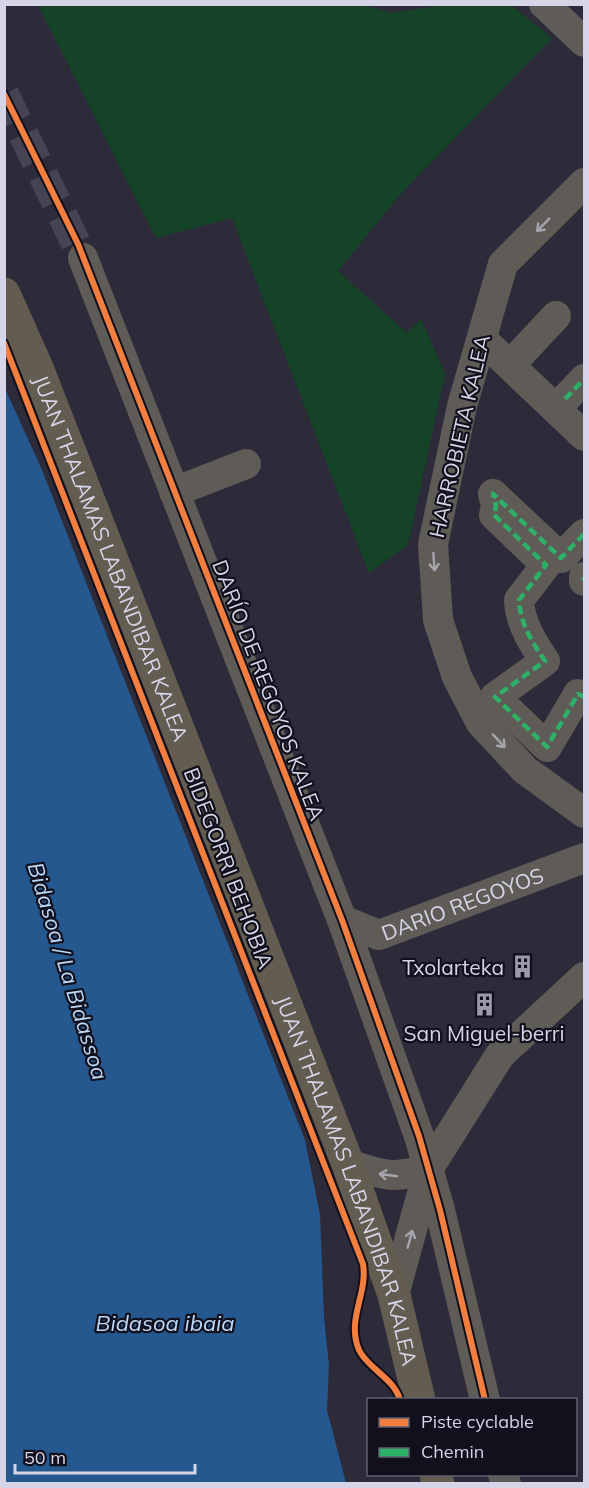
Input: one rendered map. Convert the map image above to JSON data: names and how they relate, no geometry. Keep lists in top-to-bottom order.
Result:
{
  "streets": {
    "main road": ["JUAN THALAMAS LABANDIBAR KALEA"],
    "street": ["HARROBIETA KALEA", "DARÍO DE REGOYOS KALEA", "DARIO REGOYOS"],
    "cycle path": ["BIDEGORRI BEHOBIA"]
  },
  "crossings": [
    ["DARÍO DE REGOYOS KALEA", "DARIO REGOYOS"]
  ],
  "one_way": ["HARROBIETA KALEA"],
  "water": ["Bidasoa / La Bidassoa", "Bidasoa ibaia"],
  "places": {
    "building": ["Txolarteka", "San Miguel-berri"]
  },
  "legend": ["Piste cyclable", "Chemin"],
  "scale_bar": "50 m"
}
